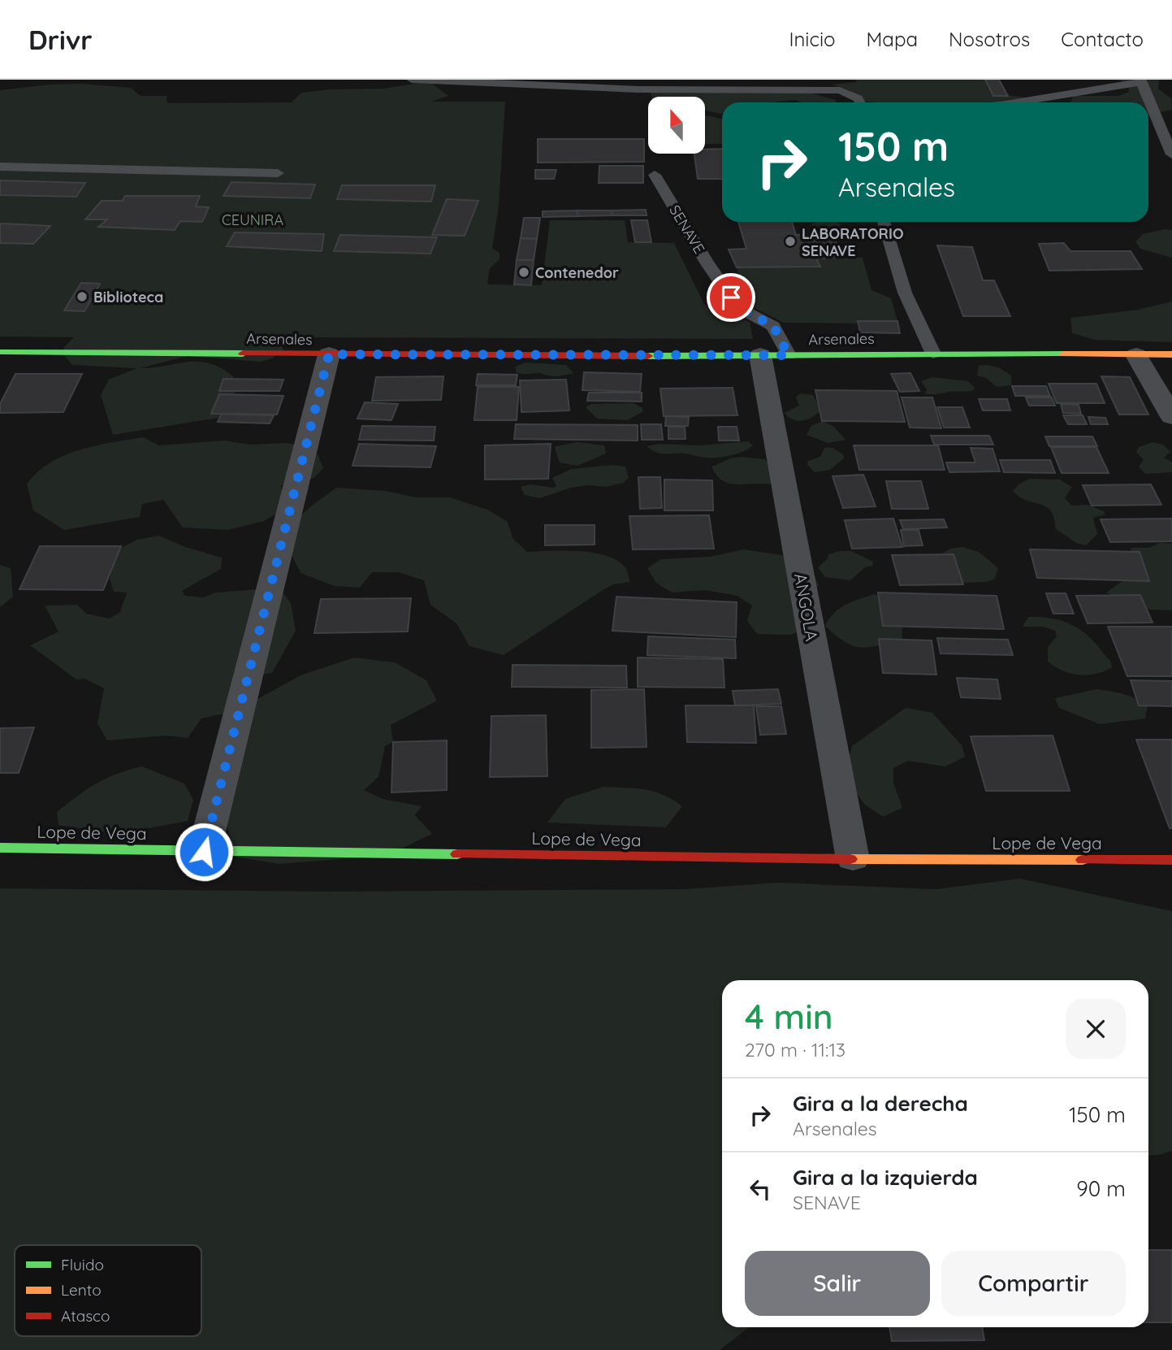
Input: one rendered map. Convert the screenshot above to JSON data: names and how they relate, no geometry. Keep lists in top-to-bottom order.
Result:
{
  "streets": {
    "main road": ["Arsenales", "Lope de Vega"],
    "street": ["ANGOLA"],
    "lane": ["SENAVE"]
  },
  "crossings": [
    ["SENAVE", "Arsenales"],
    ["Arsenales", "ANGOLA"],
    ["ANGOLA", "Lope de Vega"]
  ],
  "parks": ["CEUNIRA"],
  "places": ["LABORATORIO SENAVE", "Contenedor", "Biblioteca"],
  "legend": ["Fluido", "Lento", "Atasco"],
  "north": "top",
  "page": {
    "header": "Drivr",
    "nav": [
      "Inicio",
      "Mapa",
      "Nosotros",
      "Contacto"
    ],
    "turn": ["150 m", "Arsenales"],
    "heading": ["4 min", "270 m · 11:13"],
    "list": [
      {
        "name": "Gira a la derecha",
        "note": "Arsenales",
        "value": "150 m"
      },
      {
        "name": "Gira a la izquierda",
        "note": "SENAVE",
        "value": "90 m"
      }
    ],
    "buttons": ["Salir", "Compartir"]
  }
}
